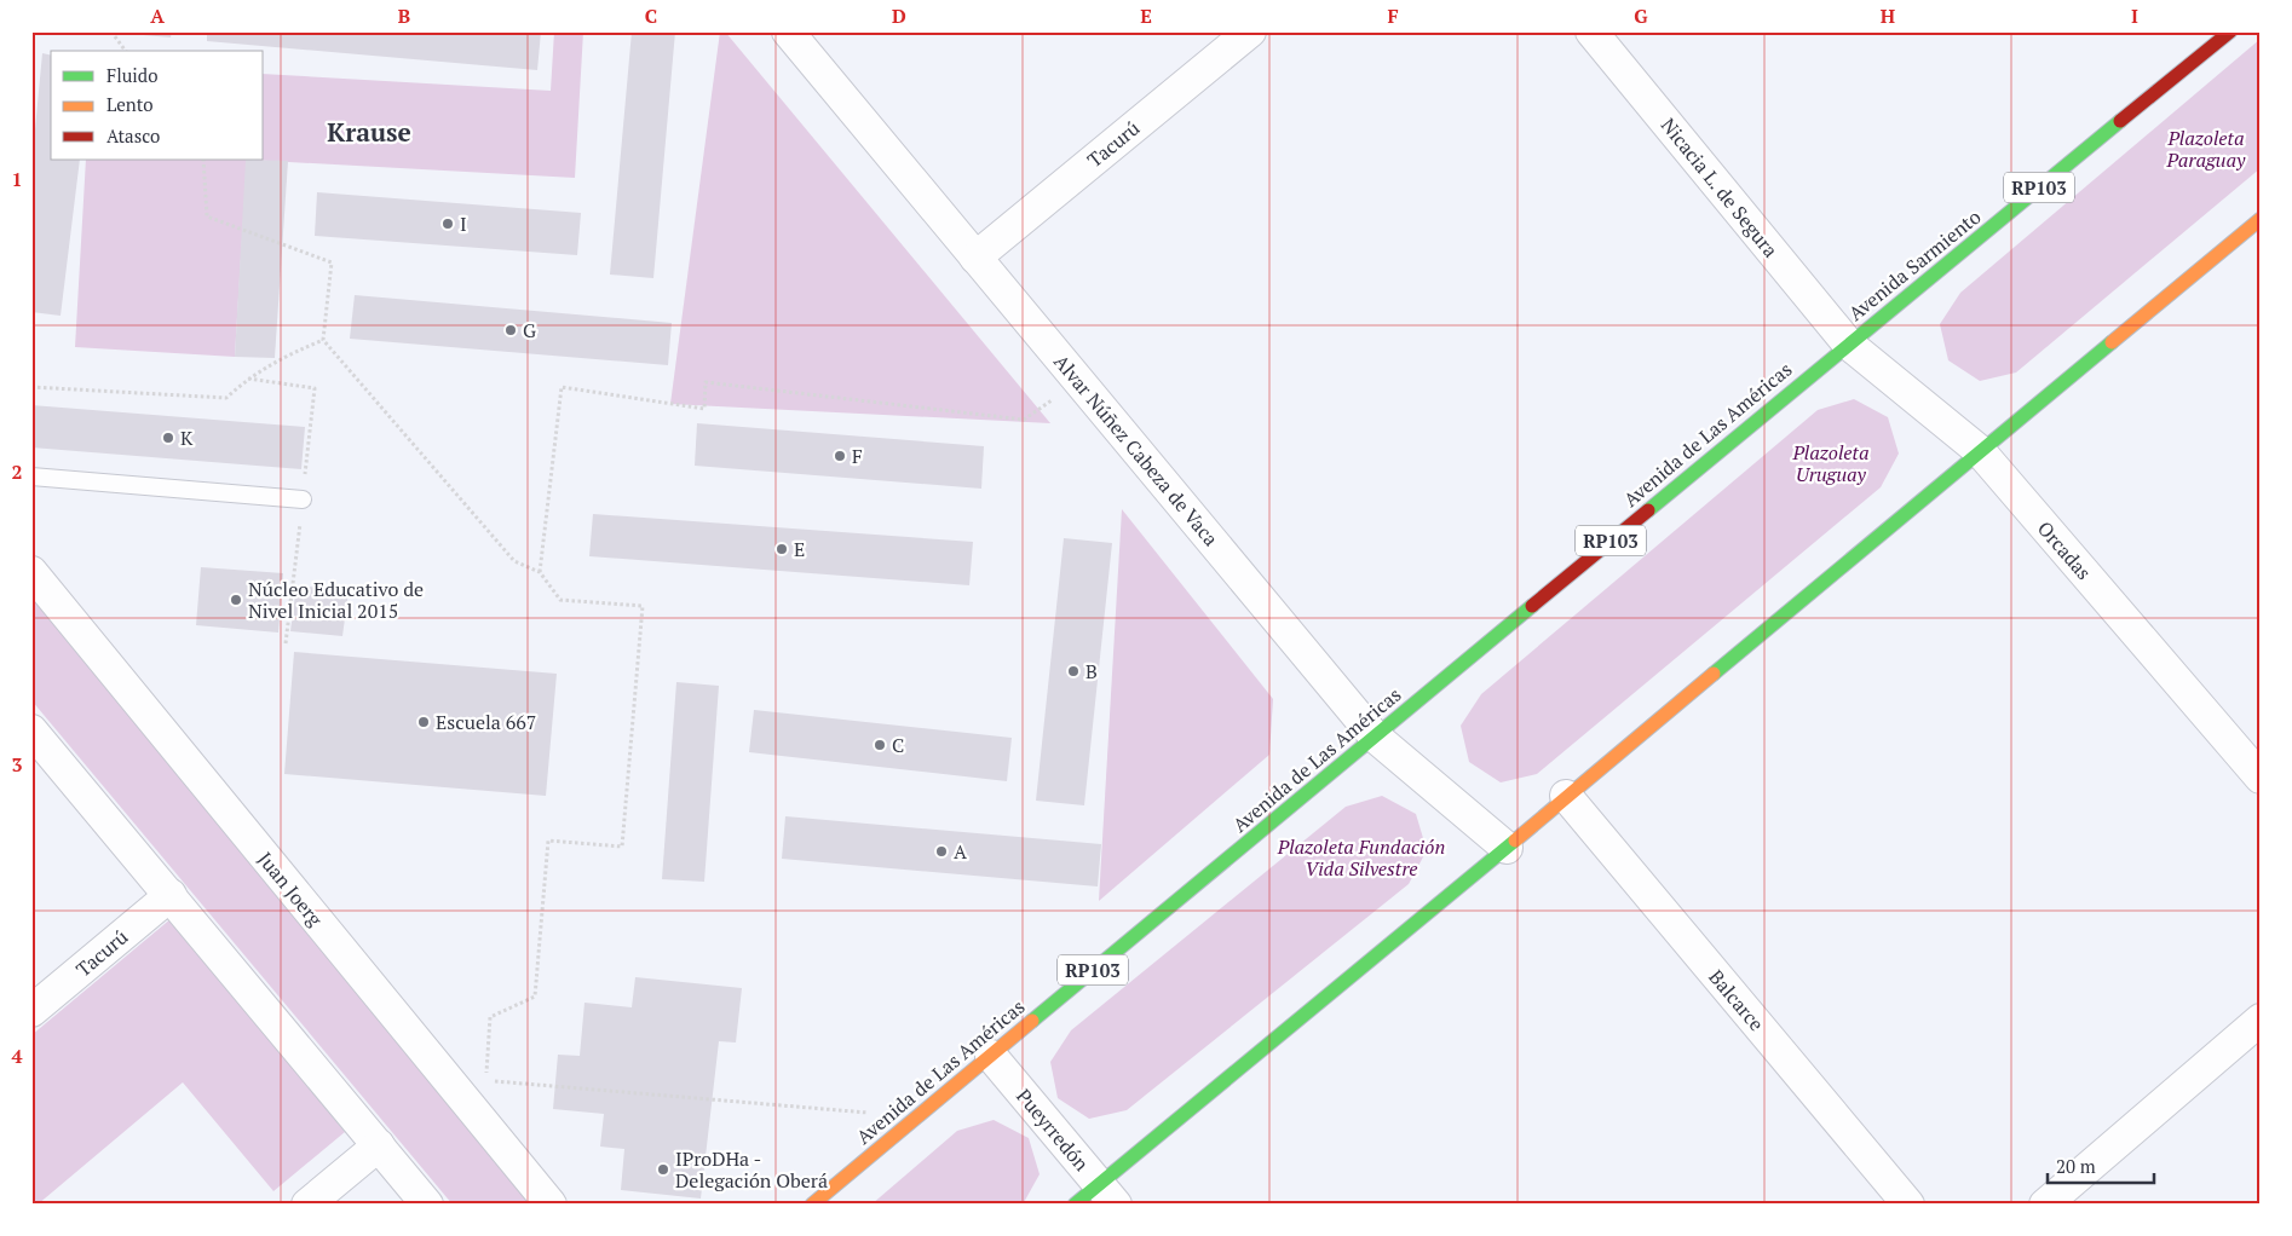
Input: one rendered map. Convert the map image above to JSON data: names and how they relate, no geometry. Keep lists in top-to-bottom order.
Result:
{
  "streets": {
    "main road": ["RP103", "Avenida Sarmiento", "Avenida de Las Américas"],
    "street": [
      "Tacurú",
      "Nicacia L. de Segura",
      "Alvar Núñez Cabeza de Vaca",
      "Orcadas",
      "Juan Joerg",
      "Balcarce",
      "Pueyrredón"
    ]
  },
  "crossings": [
    ["Tacurú", "Alvar Núñez Cabeza de Vaca"],
    ["Nicacia L. de Segura", "Avenida Sarmiento"],
    ["Nicacia L. de Segura", "Avenida de Las Américas"],
    ["Nicacia L. de Segura", "Orcadas"],
    ["Avenida Sarmiento", "Avenida de Las Américas"],
    ["Avenida Sarmiento", "Orcadas"],
    ["Avenida de Las Américas", "Alvar Núñez Cabeza de Vaca"],
    ["Avenida de Las Américas", "Orcadas"],
    ["Avenida de Las Américas", "Pueyrredón"]
  ],
  "districts": ["Krause"],
  "parks": ["Plazoleta Paraguay", "Plazoleta Uruguay", "Plazoleta Fundación Vida Silvestre"],
  "places": [
    "I",
    "G",
    "K",
    "F",
    "E",
    "Núcleo Educativo de Nivel Inicial 2015",
    "B",
    "Escuela 667",
    "C",
    "A",
    "IProDHa - Delegación Oberá"
  ],
  "legend": ["Fluido", "Lento", "Atasco"],
  "scale_bar": "20 m",
  "grid": {
    "columns": [
      "A",
      "B",
      "C",
      "D",
      "E",
      "F",
      "G",
      "H",
      "I"
    ],
    "rows": [
      "1",
      "2",
      "3",
      "4"
    ]
  }
}
